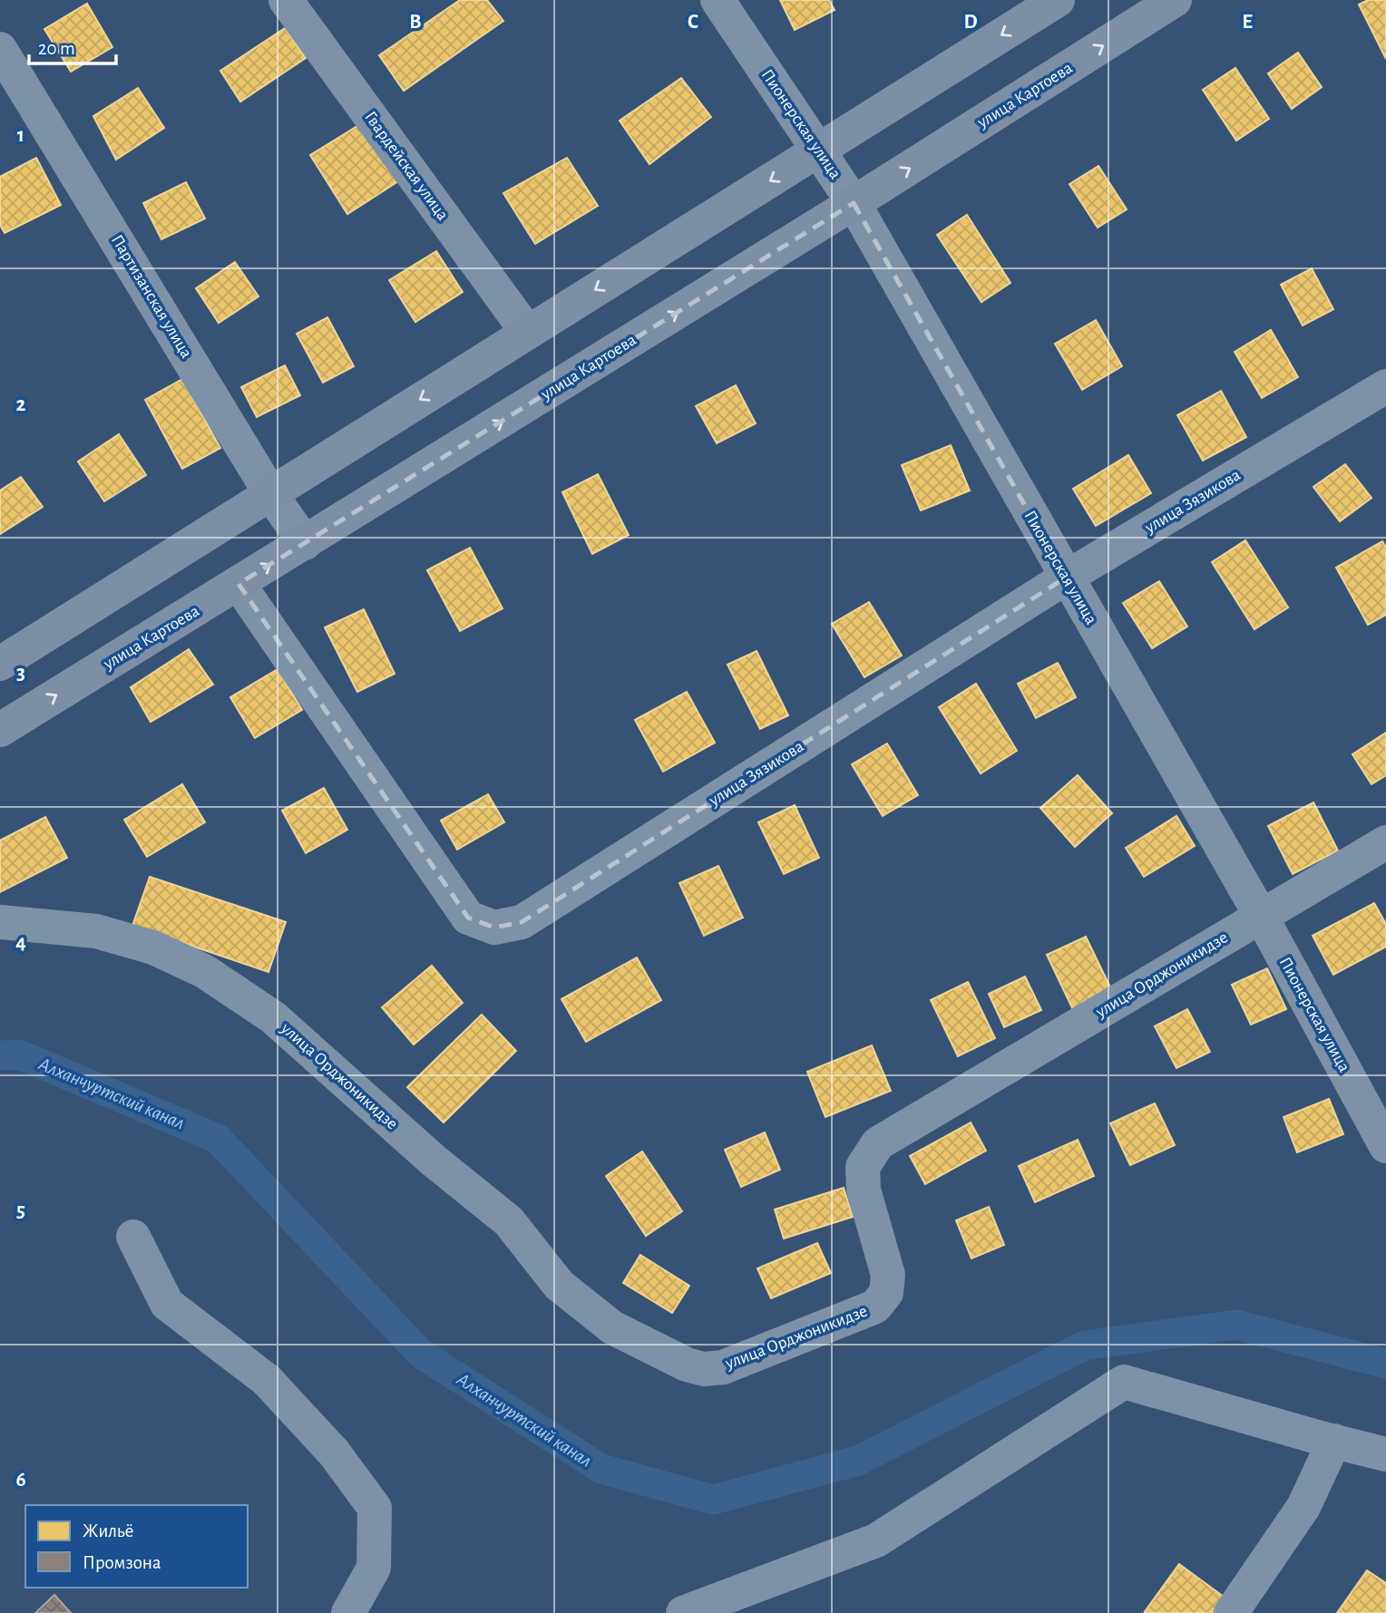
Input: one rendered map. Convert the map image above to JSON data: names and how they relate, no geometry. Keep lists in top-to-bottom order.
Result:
{
  "streets": {
    "main road": ["улица Картоева"],
    "street": [
      "Пионерская улица",
      "Гвардейская улица",
      "Партизанская улица",
      "улица Зязикова",
      "улица Орджоникидзе"
    ]
  },
  "crossings": [
    ["улица Картоева", "Пионерская улица"],
    ["улица Картоева", "Партизанская улица"],
    ["улица Картоева", "улица Зязикова"],
    ["Пионерская улица", "улица Зязикова"],
    ["Пионерская улица", "улица Орджоникидзе"]
  ],
  "water": ["Алханчуртский канал"],
  "legend": ["Жильё", "Промзона"],
  "scale_bar": "20 m",
  "grid": {
    "columns": [
      "B",
      "C",
      "D",
      "E"
    ],
    "rows": [
      "1",
      "2",
      "3",
      "4",
      "5",
      "6"
    ]
  }
}
